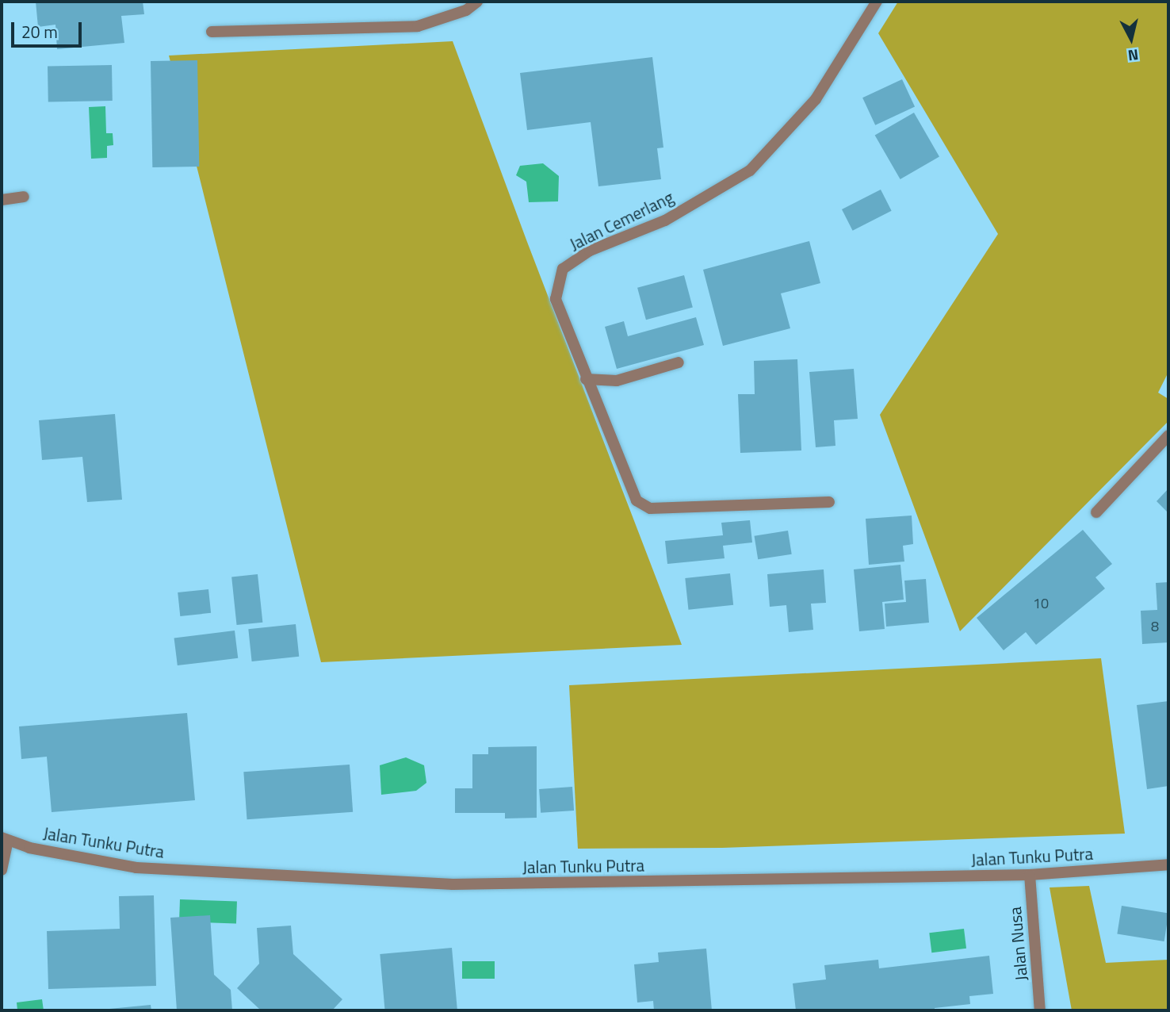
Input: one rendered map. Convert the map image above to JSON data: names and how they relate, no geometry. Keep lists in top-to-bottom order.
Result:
{
  "streets": {
    "street": ["Jalan Cemerlang", "Jalan Tunku Putra", "Jalan Nusa"]
  },
  "crossings": [
    ["Jalan Tunku Putra", "Jalan Nusa"]
  ],
  "house_numbers": ["10", "8"],
  "scale_bar": "20 m",
  "north": "bottom"
}
